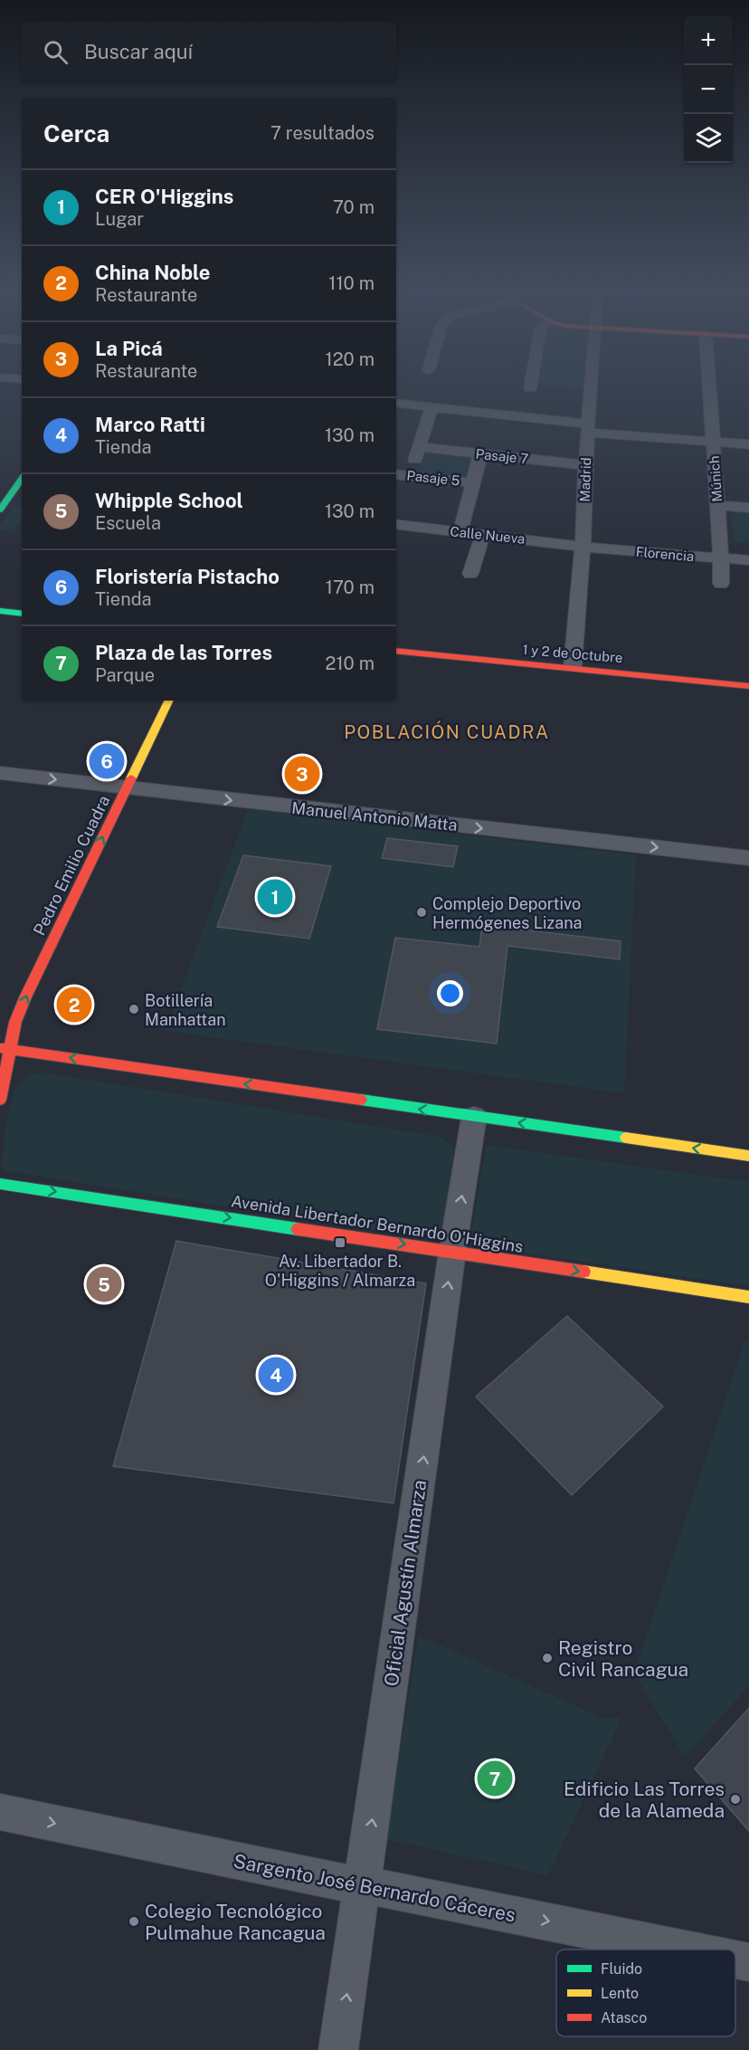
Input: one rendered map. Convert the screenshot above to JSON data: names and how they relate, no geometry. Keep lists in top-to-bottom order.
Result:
{
  "streets": {
    "street": [
      "Pasaje 7",
      "Pasaje 5",
      "Múnich",
      "Madrid",
      "Calle Nueva",
      "Florencia",
      "1 y 2 de Octubre",
      "Manuel Antonio Matta",
      "Pedro Emilio Cuadra",
      "Avenida Libertador Bernardo O'Higgins",
      "Oficial Agustín Almarza",
      "Sargento José Bernardo Cáceres"
    ]
  },
  "crossings": [
    ["Pasaje 7", "Madrid"],
    ["Múnich", "Florencia"],
    ["Madrid", "Calle Nueva"],
    ["Madrid", "Florencia"],
    ["Madrid", "1 y 2 de Octubre"],
    ["Calle Nueva", "Florencia"],
    ["Manuel Antonio Matta", "Pedro Emilio Cuadra"],
    ["Avenida Libertador Bernardo O'Higgins", "Oficial Agustín Almarza"],
    ["Oficial Agustín Almarza", "Sargento José Bernardo Cáceres"]
  ],
  "one_way": [
    "Manuel Antonio Matta",
    "Pedro Emilio Cuadra",
    "Avenida Libertador Bernardo O'Higgins",
    "Oficial Agustín Almarza",
    "Sargento José Bernardo Cáceres"
  ],
  "districts": ["POBLACIÓN CUADRA"],
  "places": {
    "other": [
      "Complejo Deportivo Hermógenes Lizana",
      "Botillería Manhattan",
      "Registro Civil Rancagua",
      "Edificio Las Torres de la Alameda",
      "Colegio Tecnológico Pulmahue Rancagua"
    ],
    "transit": ["Av. Libertador B. O'Higgins / Almarza"]
  },
  "legend": ["Fluido", "Lento", "Atasco"],
  "page": {
    "map_buttons": ["+", "−"],
    "search": "Buscar aquí",
    "heading": ["Cerca", "7 resultados"],
    "list": [
      {
        "mark": "1",
        "name": "CER O'Higgins",
        "note": "Lugar",
        "value": "70 m"
      },
      {
        "mark": "2",
        "name": "China Noble",
        "note": "Restaurante",
        "value": "110 m"
      },
      {
        "mark": "3",
        "name": "La Picá",
        "note": "Restaurante",
        "value": "120 m"
      },
      {
        "mark": "4",
        "name": "Marco Ratti",
        "note": "Tienda",
        "value": "130 m"
      },
      {
        "mark": "5",
        "name": "Whipple School",
        "note": "Escuela",
        "value": "130 m"
      },
      {
        "mark": "6",
        "name": "Floristería Pistacho",
        "note": "Tienda",
        "value": "170 m"
      },
      {
        "mark": "7",
        "name": "Plaza de las Torres",
        "note": "Parque",
        "value": "210 m"
      }
    ],
    "pins": [
      "6",
      "3",
      "1",
      "2",
      "5",
      "4",
      "7"
    ]
  }
}
